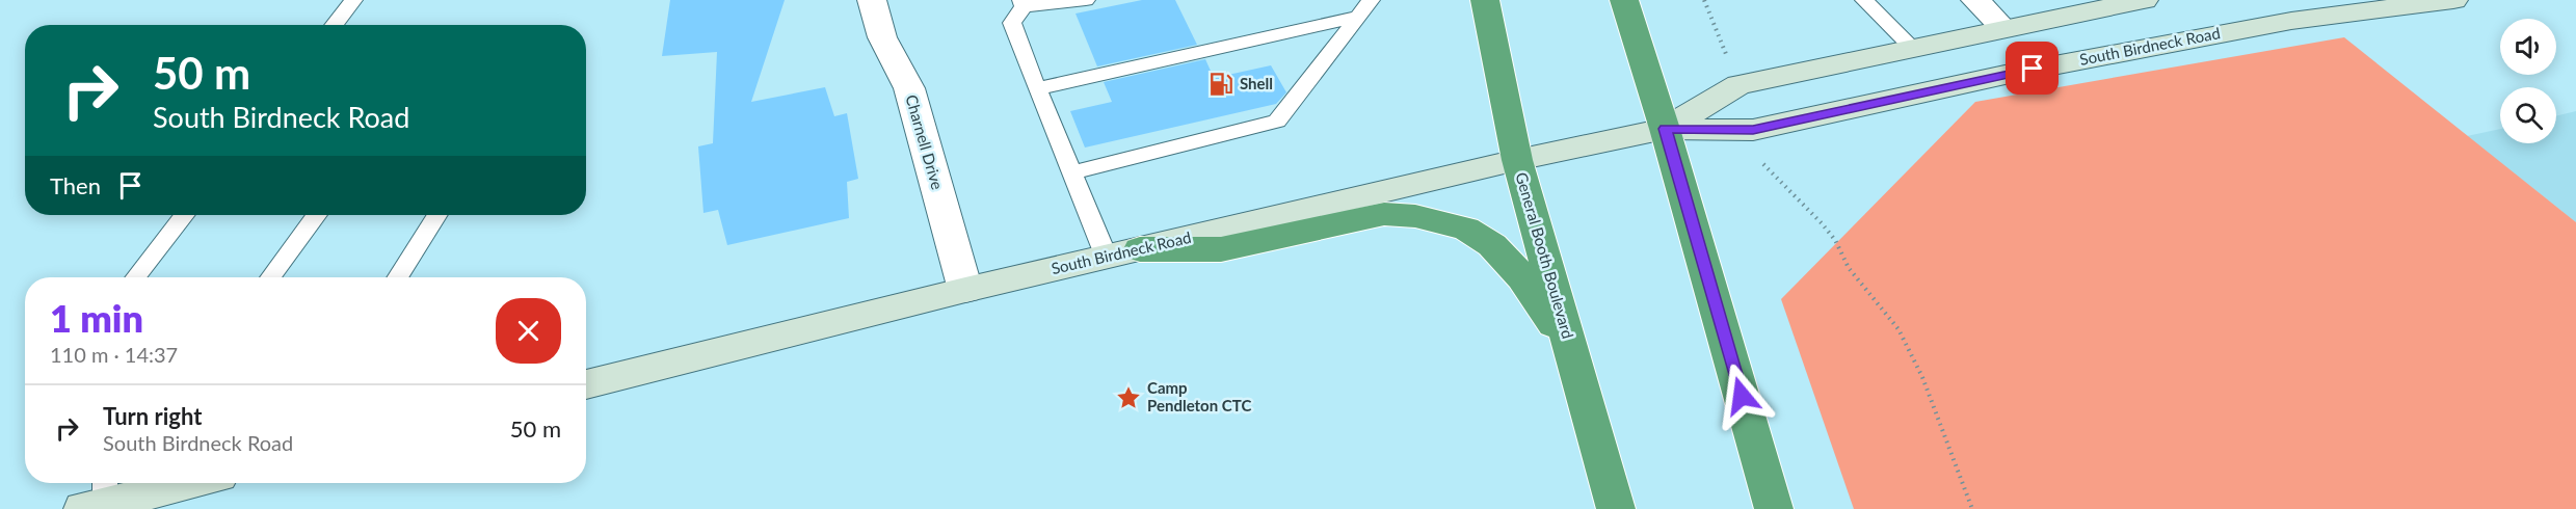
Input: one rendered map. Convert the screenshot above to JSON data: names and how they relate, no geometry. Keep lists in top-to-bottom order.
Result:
{
  "streets": {
    "highway": ["General Booth Boulevard"],
    "main road": ["South Birdneck Road"],
    "street": ["Charnell Drive"]
  },
  "crossings": [
    ["South Birdneck Road", "Charnell Drive"],
    ["South Birdneck Road", "General Booth Boulevard"]
  ],
  "places": {
    "fuel station": ["Shell"],
    "place": ["Camp Pendleton CTC"]
  },
  "page": {
    "turn": ["50 m", "South Birdneck Road"],
    "then": "Then",
    "heading": ["1 min", "110 m · 14:37"],
    "list": [
      {
        "name": "Turn right",
        "note": "South Birdneck Road",
        "value": "50 m"
      }
    ]
  }
}
